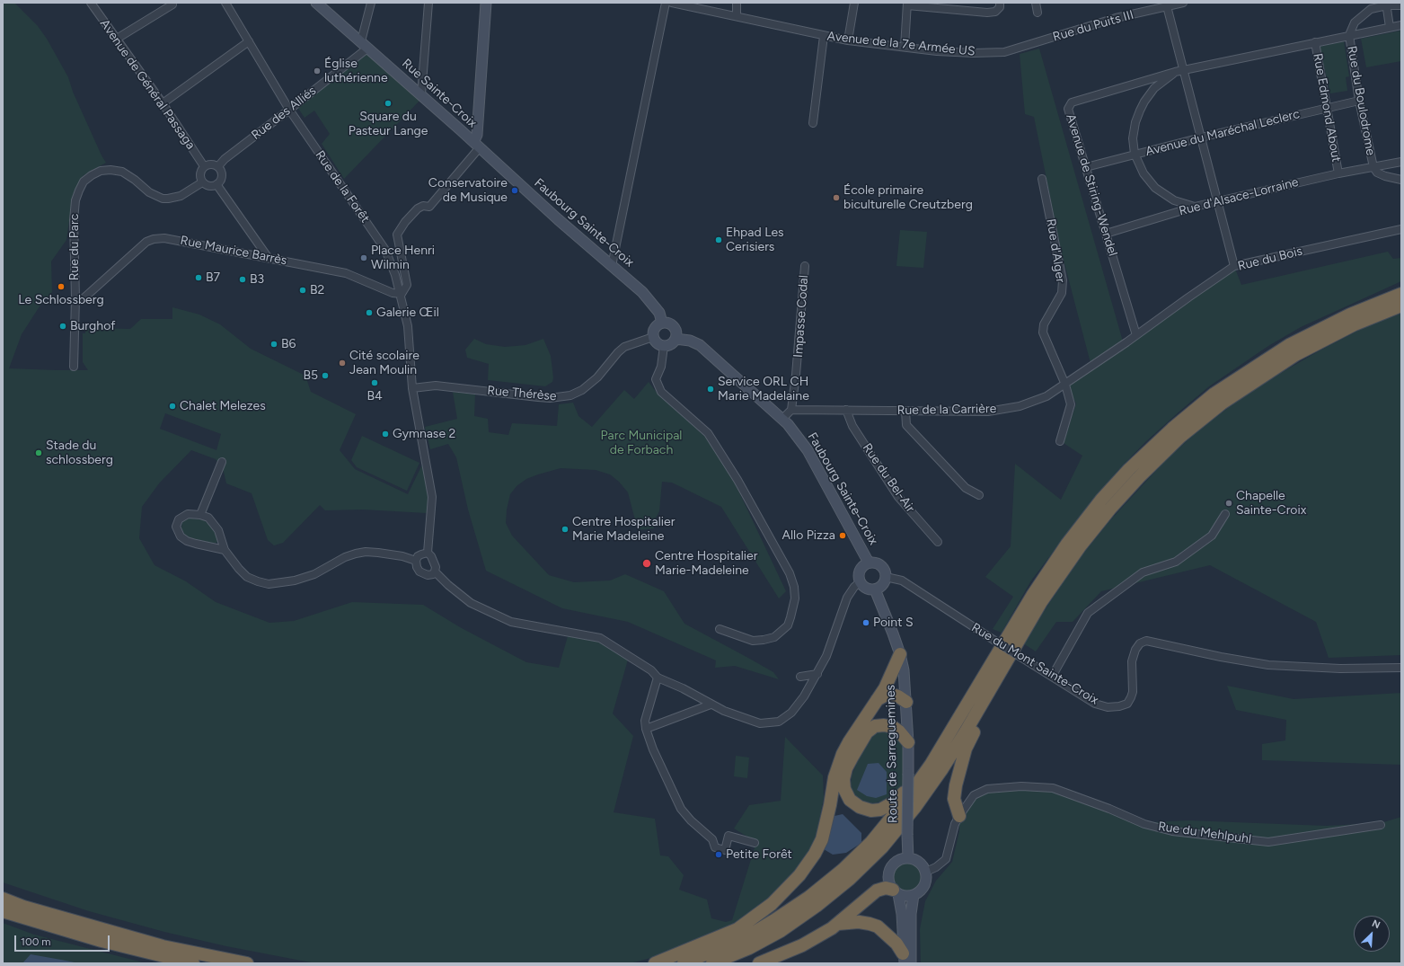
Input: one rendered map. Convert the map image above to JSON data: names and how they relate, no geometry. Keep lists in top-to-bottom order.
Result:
{
  "streets": {
    "main road": ["Rue Sainte-Croix", "Faubourg Sainte-Croix", "Route de Sarreguemines"],
    "street": [
      "Rue du Puits III",
      "Avenue de la 7e Armée US",
      "Avenue de Général Passaga",
      "Rue du Boulodrome",
      "Rue Edmond About",
      "Rue des Alliés",
      "Avenue du Maréchal Leclerc",
      "Avenue de Stiring-Wendel",
      "Rue de la Forêt",
      "Rue d'Alsace-Lorraine",
      "Rue du Parc",
      "Rue Maurice Barrès",
      "Rue d'Alger",
      "Rue du Bois",
      "Impasse Codal",
      "Rue Thérèse",
      "Rue de la Carrière",
      "Rue du Bel-Air",
      "Rue du Mont Sainte-Croix",
      "Rue du Mehlpuhl"
    ]
  },
  "crossings": [
    ["Rue du Puits III", "Avenue de la 7e Armée US"],
    ["Avenue de Général Passaga", "Rue des Alliés"],
    ["Avenue de Général Passaga", "Rue du Parc"],
    ["Rue Sainte-Croix", "Rue des Alliés"],
    ["Rue Sainte-Croix", "Faubourg Sainte-Croix"],
    ["Rue du Boulodrome", "Avenue du Maréchal Leclerc"],
    ["Rue du Boulodrome", "Avenue de Stiring-Wendel"],
    ["Rue du Boulodrome", "Rue d'Alsace-Lorraine"],
    ["Rue Edmond About", "Avenue du Maréchal Leclerc"],
    ["Rue Edmond About", "Avenue de Stiring-Wendel"],
    ["Rue Edmond About", "Rue d'Alsace-Lorraine"],
    ["Rue des Alliés", "Rue de la Forêt"],
    ["Rue des Alliés", "Rue du Parc"],
    ["Avenue du Maréchal Leclerc", "Avenue de Stiring-Wendel"],
    ["Avenue de Stiring-Wendel", "Rue d'Alsace-Lorraine"],
    ["Avenue de Stiring-Wendel", "Rue du Bois"],
    ["Avenue de Stiring-Wendel", "Rue de la Carrière"],
    ["Rue de la Forêt", "Rue Maurice Barrès"],
    ["Rue de la Forêt", "Rue Thérèse"],
    ["Faubourg Sainte-Croix", "Rue Thérèse"],
    ["Faubourg Sainte-Croix", "Rue du Mont Sainte-Croix"],
    ["Faubourg Sainte-Croix", "Route de Sarreguemines"],
    ["Rue du Parc", "Rue Maurice Barrès"],
    ["Rue d'Alger", "Rue de la Carrière"],
    ["Rue du Bois", "Rue de la Carrière"],
    ["Impasse Codal", "Rue de la Carrière"],
    ["Rue de la Carrière", "Rue du Bel-Air"],
    ["Rue du Mont Sainte-Croix", "Route de Sarreguemines"],
    ["Route de Sarreguemines", "Rue du Mehlpuhl"]
  ],
  "parks": ["Parc Municipal de Forbach"],
  "places": [
    "Église luthérienne",
    "Square du Pasteur Lange",
    "Conservatoire de Musique",
    "École primaire biculturelle Creutzberg",
    "Ehpad Les Cerisiers",
    "Place Henri Wilmin",
    "B7",
    "B3",
    "Le Schlossberg",
    "B2",
    "Galerie Œil",
    "Burghof",
    "B6",
    "Cité scolaire Jean Moulin",
    "B5",
    "B4",
    "Service ORL CH Marie Madelaine",
    "Chalet Melezes",
    "Gymnase 2",
    "Stade du schlossberg",
    "Chapelle Sainte-Croix",
    "Centre Hospitalier Marie Madeleine",
    "Allo Pizza",
    "Centre Hospitalier Marie-Madeleine",
    "Point S",
    "Petite Forêt"
  ],
  "scale_bar": "100 m",
  "north": "top right"
}
